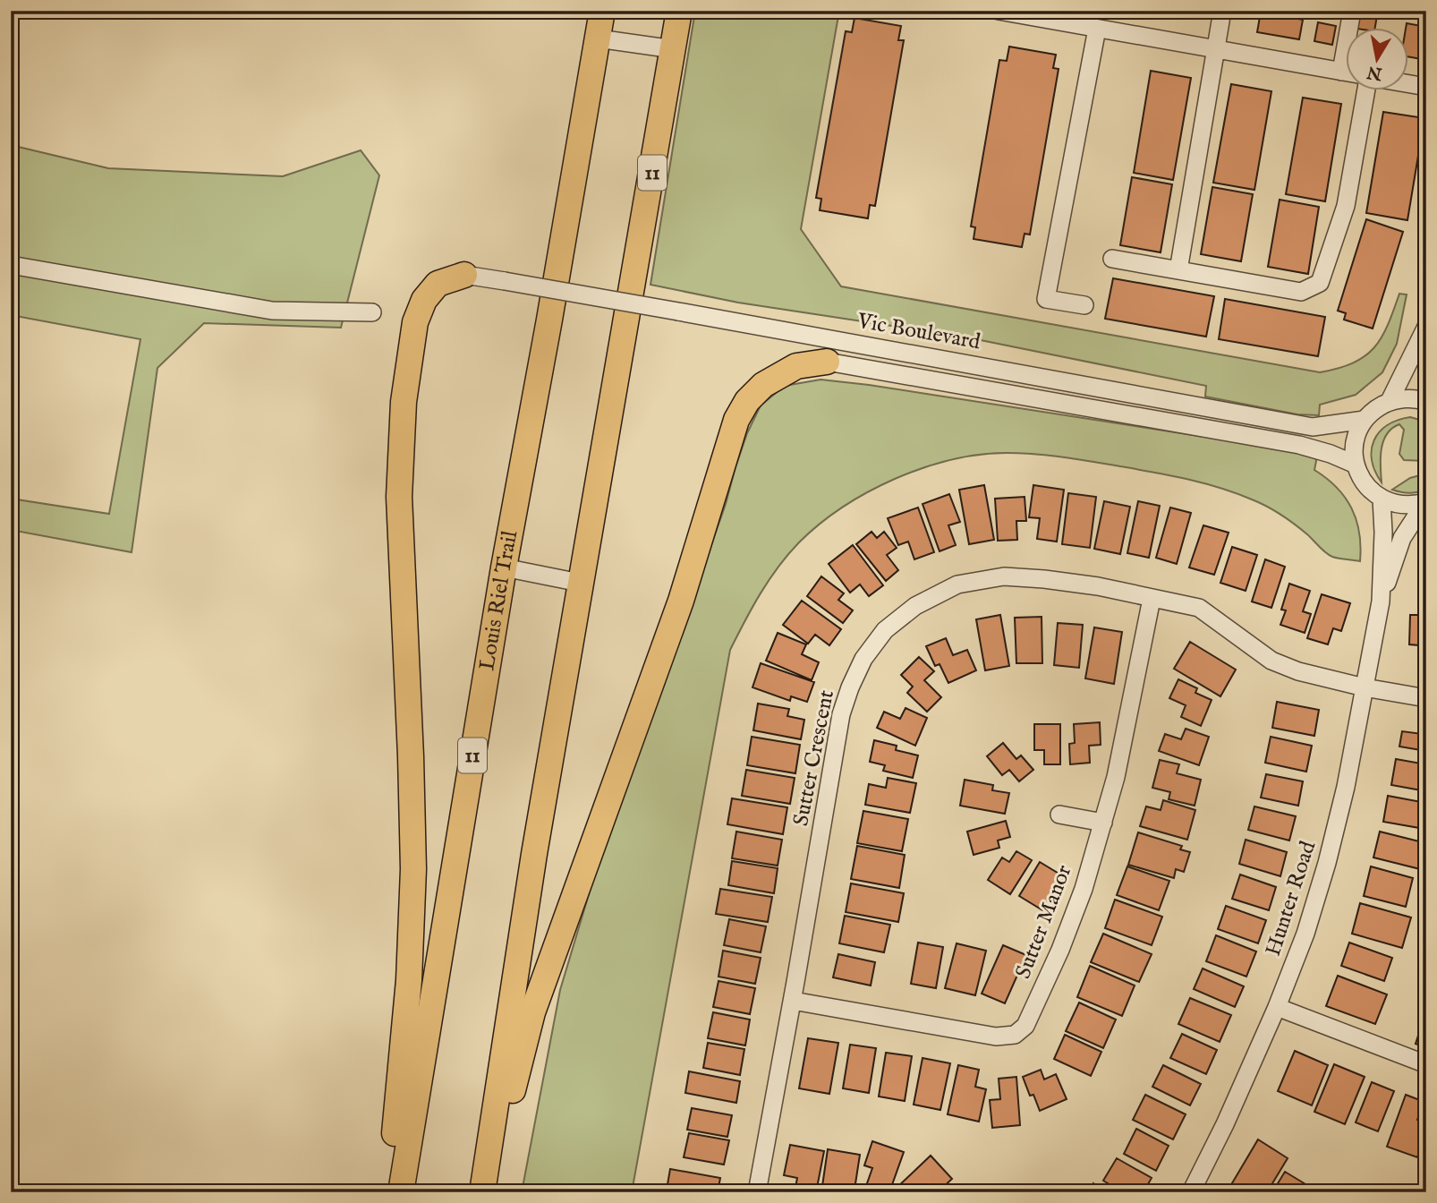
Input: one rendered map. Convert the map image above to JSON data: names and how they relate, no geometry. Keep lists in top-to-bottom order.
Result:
{
  "streets": {
    "highway": ["11", "Louis Riel Trail"],
    "street": [
      "Vic Boulevard",
      "Sutter Crescent",
      "Hunter Road",
      "Sutter Manor"
    ]
  },
  "crossings": [
    ["Sutter Crescent", "Hunter Road"],
    ["Sutter Crescent", "Sutter Manor"]
  ],
  "north": "bottom"
}
